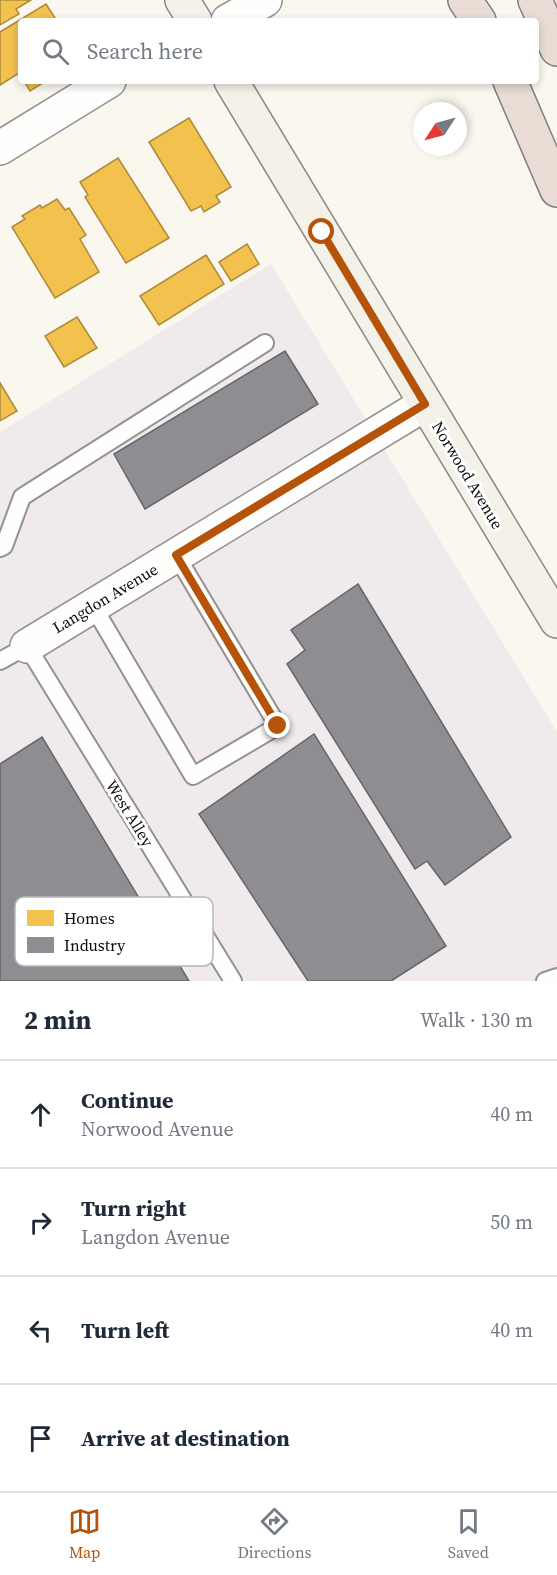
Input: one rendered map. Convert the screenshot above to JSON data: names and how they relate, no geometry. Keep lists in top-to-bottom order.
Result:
{
  "streets": {
    "street": ["Norwood Avenue", "Langdon Avenue"],
    "lane": ["West Alley"]
  },
  "crossings": [
    ["Norwood Avenue", "Langdon Avenue"],
    ["Langdon Avenue", "West Alley"]
  ],
  "legend": ["Homes", "Industry"],
  "north": "bottom left",
  "page": {
    "search": "Search here",
    "heading": ["2 min", "Walk · 130 m"],
    "list": [
      ["Continue", "Norwood Avenue", "40 m"],
      ["Turn right", "Langdon Avenue", "50 m"],
      ["Turn left", "40 m"],
      "Arrive at destination"
    ],
    "nav": ["Map", "Directions", "Saved"]
  }
}
